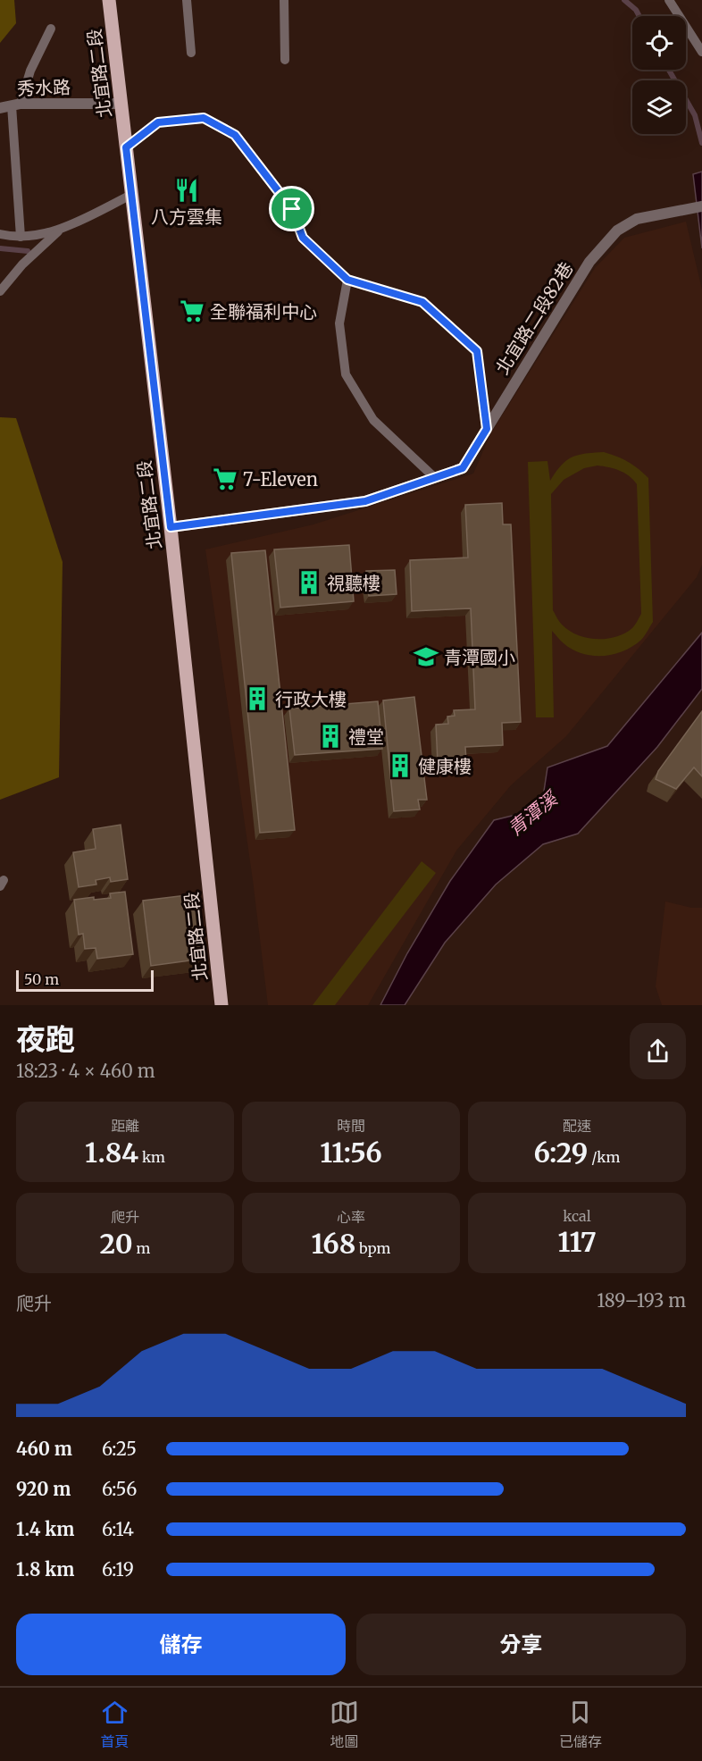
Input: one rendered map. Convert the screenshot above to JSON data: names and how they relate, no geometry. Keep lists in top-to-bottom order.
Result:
{
  "streets": {
    "main road": ["北宜路二段"],
    "street": ["秀水路", "北宜路二段82巷"]
  },
  "crossings": [
    ["北宜路二段", "秀水路"],
    ["北宜路二段", "北宜路二段82巷"]
  ],
  "water": ["青潭溪"],
  "places": {
    "restaurant": ["八方雲集"],
    "supermarket": ["全聯福利中心", "7-Eleven"],
    "building": [
      "視聽樓",
      "行政大樓",
      "禮堂",
      "健康樓"
    ],
    "school or university": ["青潭國小"]
  },
  "scale_bar": "50 m",
  "page": {
    "scale": "50 m",
    "heading": ["夜跑", "18:23 · 4 × 460 m"],
    "stats": [
      ["距離", "1.84 km"],
      ["時間", "11:56"],
      ["配速", "6:29 /km"],
      ["爬升", "20 m"],
      ["心率", "168 bpm"],
      ["kcal", "117"]
    ],
    "chart": ["爬升", "189–193 m"],
    "list": [
      {
        "name": "460 m",
        "note": "6:25"
      },
      {
        "name": "920 m",
        "note": "6:56"
      },
      {
        "name": "1.4 km",
        "note": "6:14"
      },
      {
        "name": "1.8 km",
        "note": "6:19"
      }
    ],
    "buttons": ["儲存", "分享"],
    "tabs": ["首頁", "地圖", "已儲存"]
  }
}
